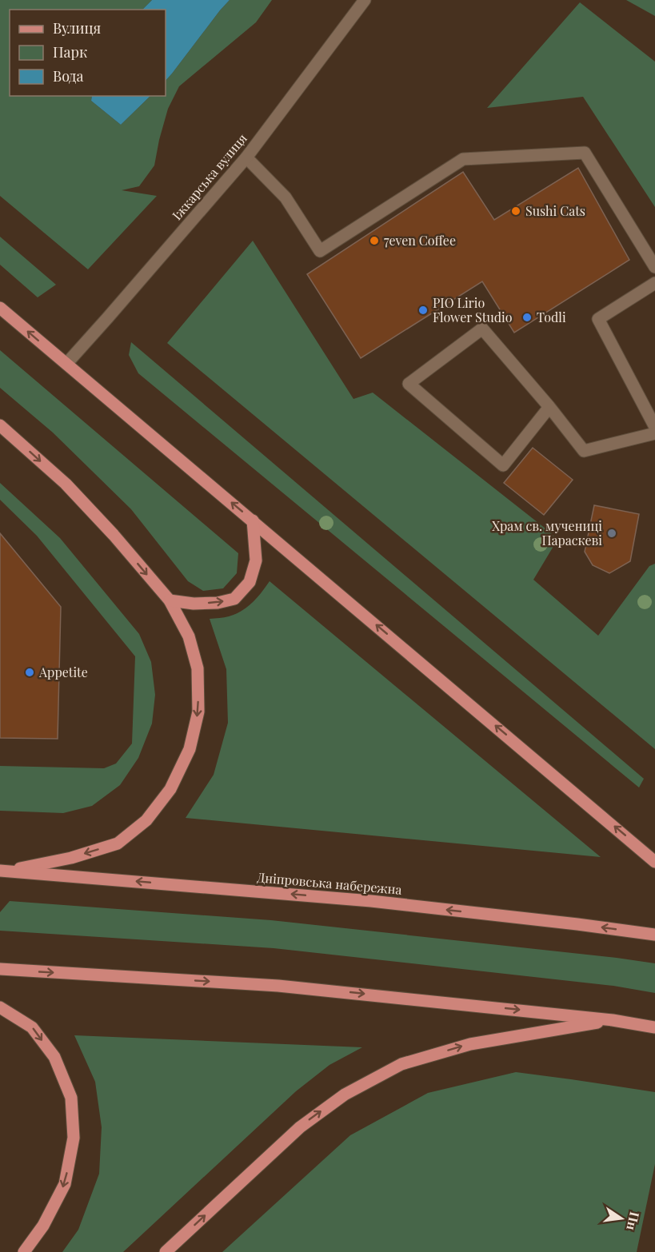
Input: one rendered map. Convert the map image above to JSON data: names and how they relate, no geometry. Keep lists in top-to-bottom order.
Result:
{
  "streets": {
    "main road": ["Дніпровська набережна"],
    "street": ["Іжкарська вулиця"]
  },
  "places": [
    "Sushi Cats",
    "7even Coffee",
    "PIO Lirio Flower Studio",
    "Todli",
    "Храм св. мучениці Параскеві",
    "Appetite"
  ],
  "legend": ["Вулиця", "Парк", "Вода"],
  "north": "right"
}
